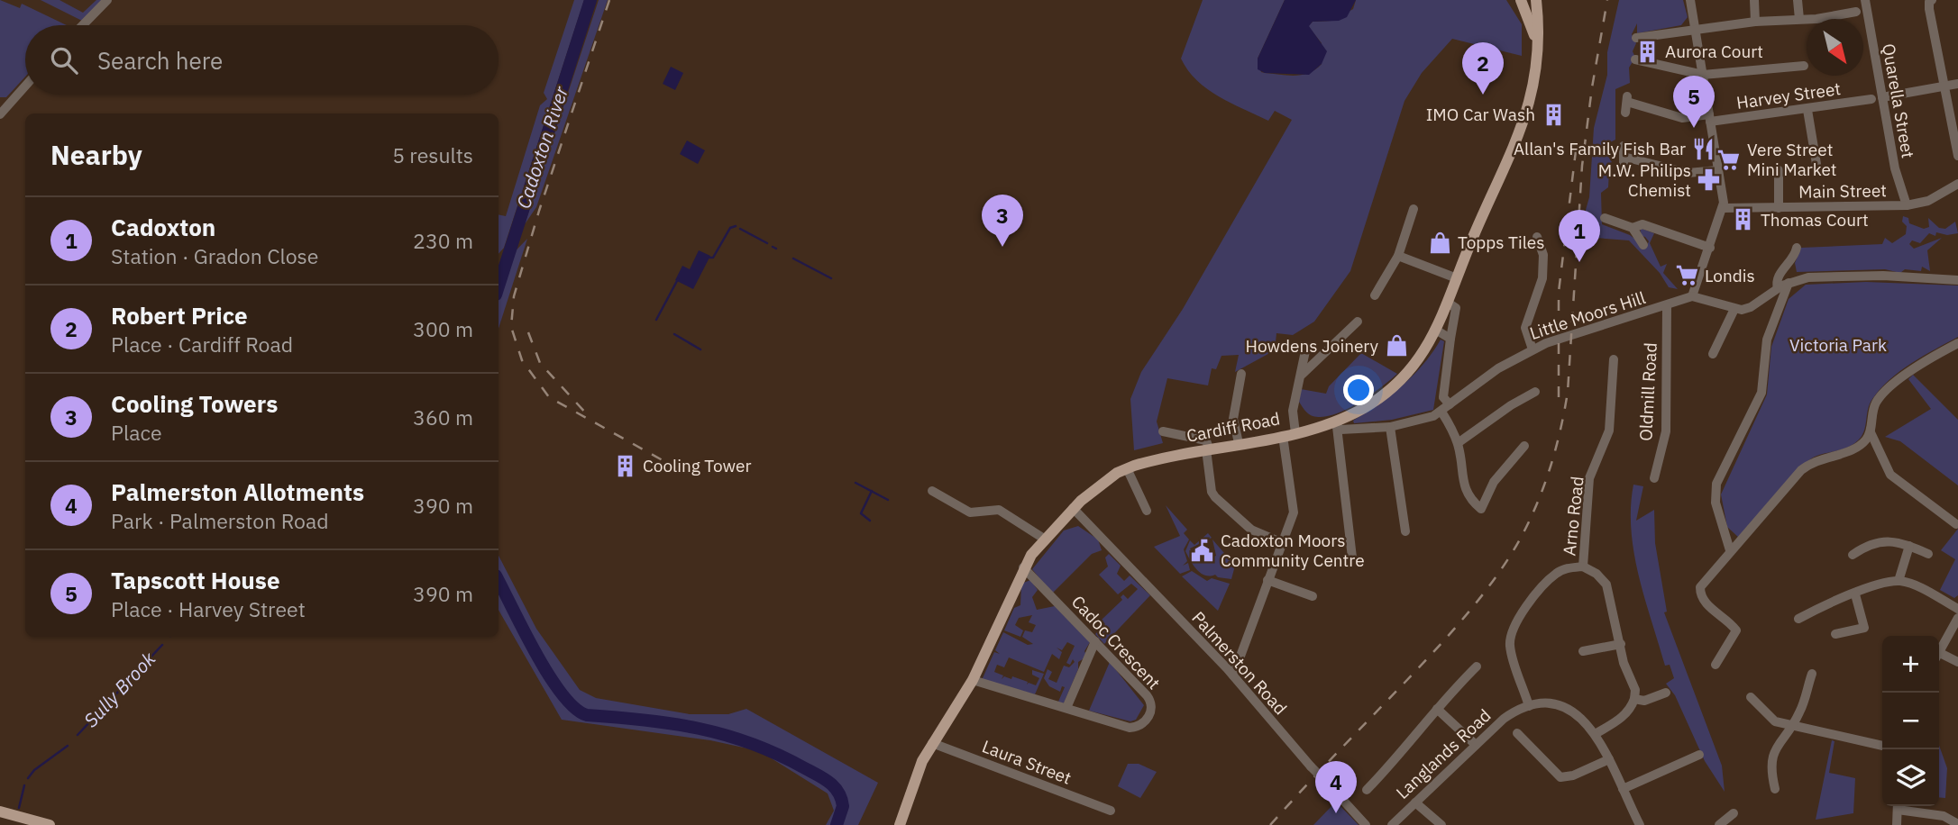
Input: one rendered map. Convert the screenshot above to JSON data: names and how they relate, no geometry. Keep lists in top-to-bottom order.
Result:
{
  "streets": {
    "main road": ["Cardiff Road"],
    "street": [
      "Harvey Street",
      "Quarella Street",
      "Main Street",
      "Little Moors Hill",
      "Oldmill Road",
      "Arno Road",
      "Cadoc Crescent",
      "Palmerston Road",
      "Langlands Road",
      "Laura Street"
    ]
  },
  "crossings": [
    ["Quarella Street", "Main Street"],
    ["Little Moors Hill", "Oldmill Road"],
    ["Little Moors Hill", "Cardiff Road"],
    ["Cardiff Road", "Cadoc Crescent"],
    ["Cardiff Road", "Palmerston Road"],
    ["Cardiff Road", "Laura Street"]
  ],
  "water": ["Cadoxton River", "Sully Brook"],
  "parks": ["Victoria Park"],
  "places": {
    "building": [
      "Aurora Court",
      "IMO Car Wash",
      "Thomas Court",
      "Cooling Tower"
    ],
    "restaurant": ["Allan's Family Fish Bar"],
    "supermarket": ["Vere Street Mini Market", "Londis"],
    "pharmacy": ["M.W. Philips Chemist"],
    "shop": ["Topps Tiles", "Howdens Joinery"],
    "public building": ["Cadoxton Moors Community Centre"]
  },
  "north": "bottom right",
  "page": {
    "search": "Search here",
    "pins": [
      "2",
      "5",
      "3",
      "1",
      "4"
    ],
    "heading": ["Nearby", "5 results"],
    "list": [
      {
        "mark": "1",
        "name": "Cadoxton",
        "note": "Station · Gradon Close",
        "value": "230 m"
      },
      {
        "mark": "2",
        "name": "Robert Price",
        "note": "Place · Cardiff Road",
        "value": "300 m"
      },
      {
        "mark": "3",
        "name": "Cooling Towers",
        "note": "Place",
        "value": "360 m"
      },
      {
        "mark": "4",
        "name": "Palmerston Allotments",
        "note": "Park · Palmerston Road",
        "value": "390 m"
      },
      {
        "mark": "5",
        "name": "Tapscott House",
        "note": "Place · Harvey Street",
        "value": "390 m"
      }
    ],
    "map_buttons": ["+", "−"]
  }
}
